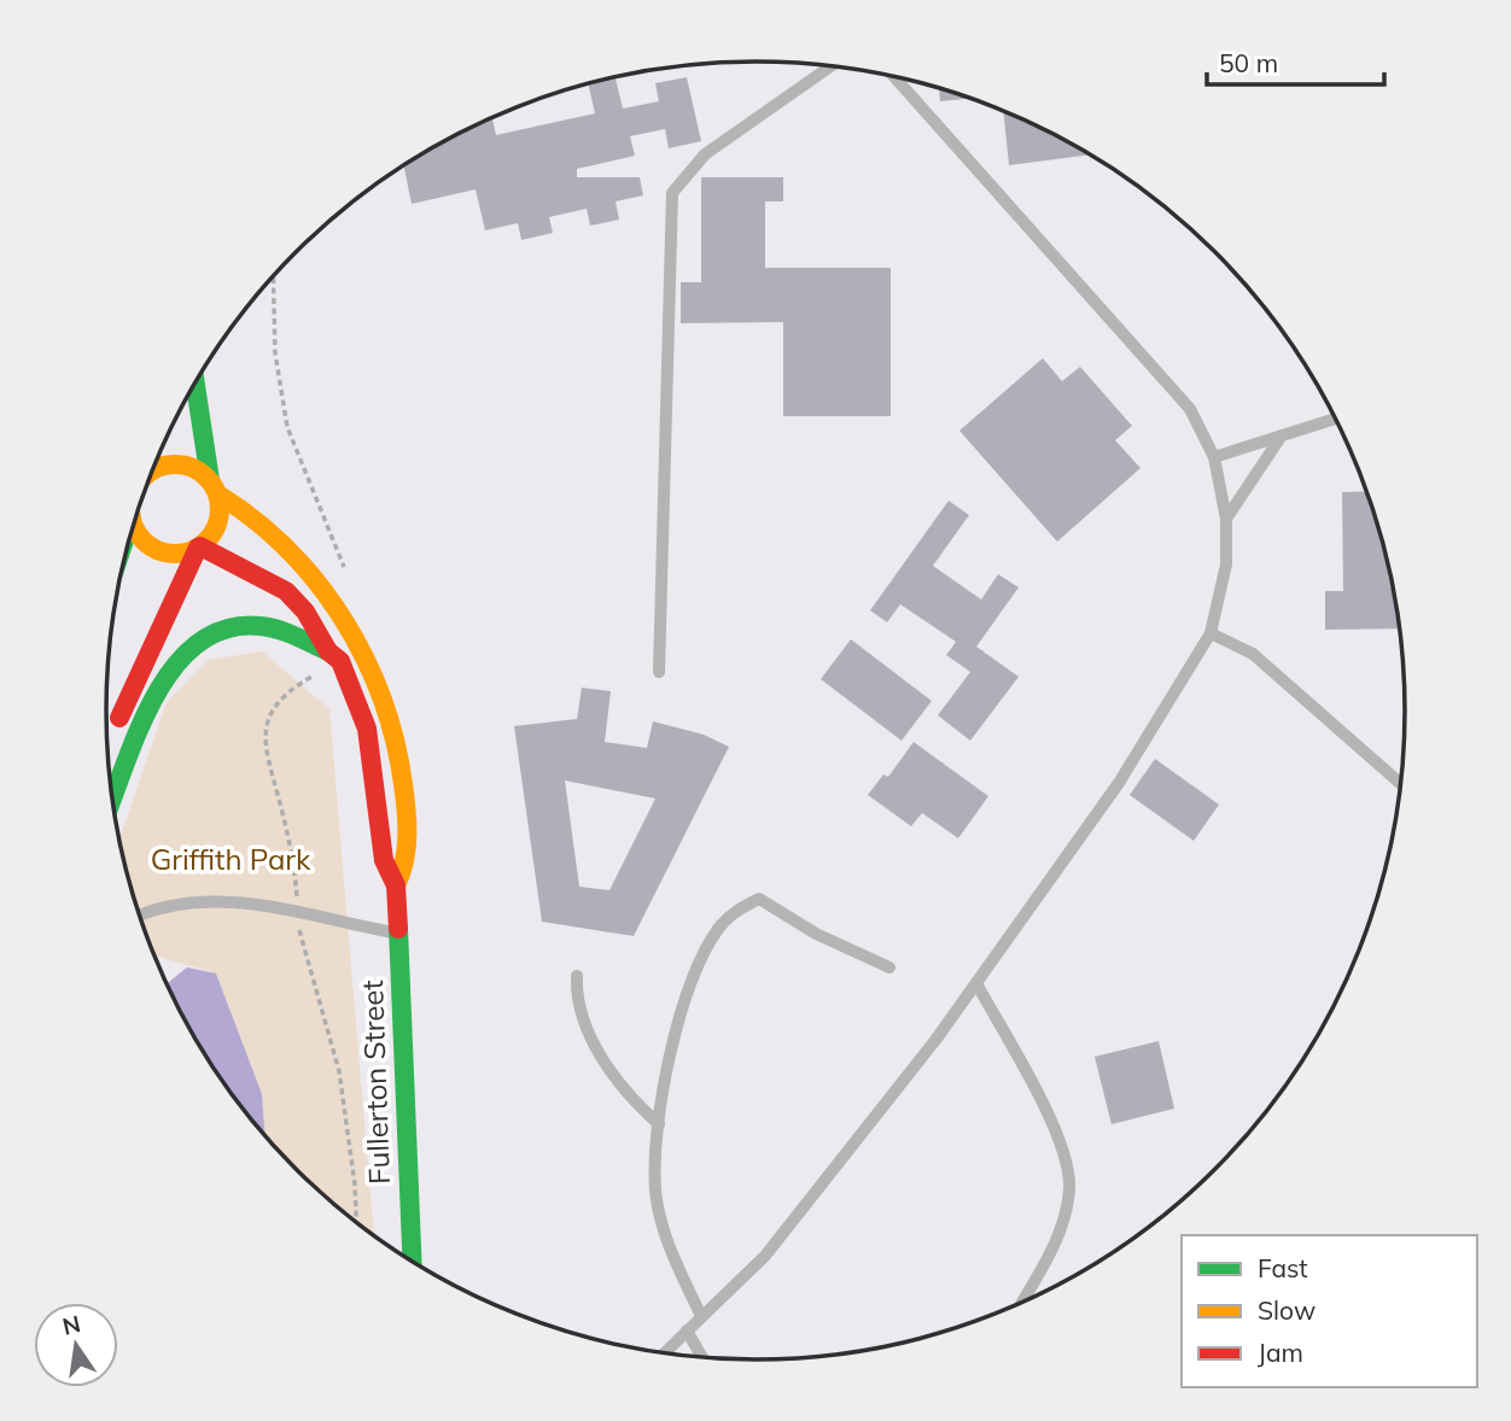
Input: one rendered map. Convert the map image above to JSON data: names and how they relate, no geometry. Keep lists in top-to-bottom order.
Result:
{
  "streets": {
    "main road": ["Fullerton Street"]
  },
  "parks": ["Griffith Park"],
  "legend": ["Fast", "Slow", "Jam"],
  "scale_bar": "50 m",
  "north": "top"
}
